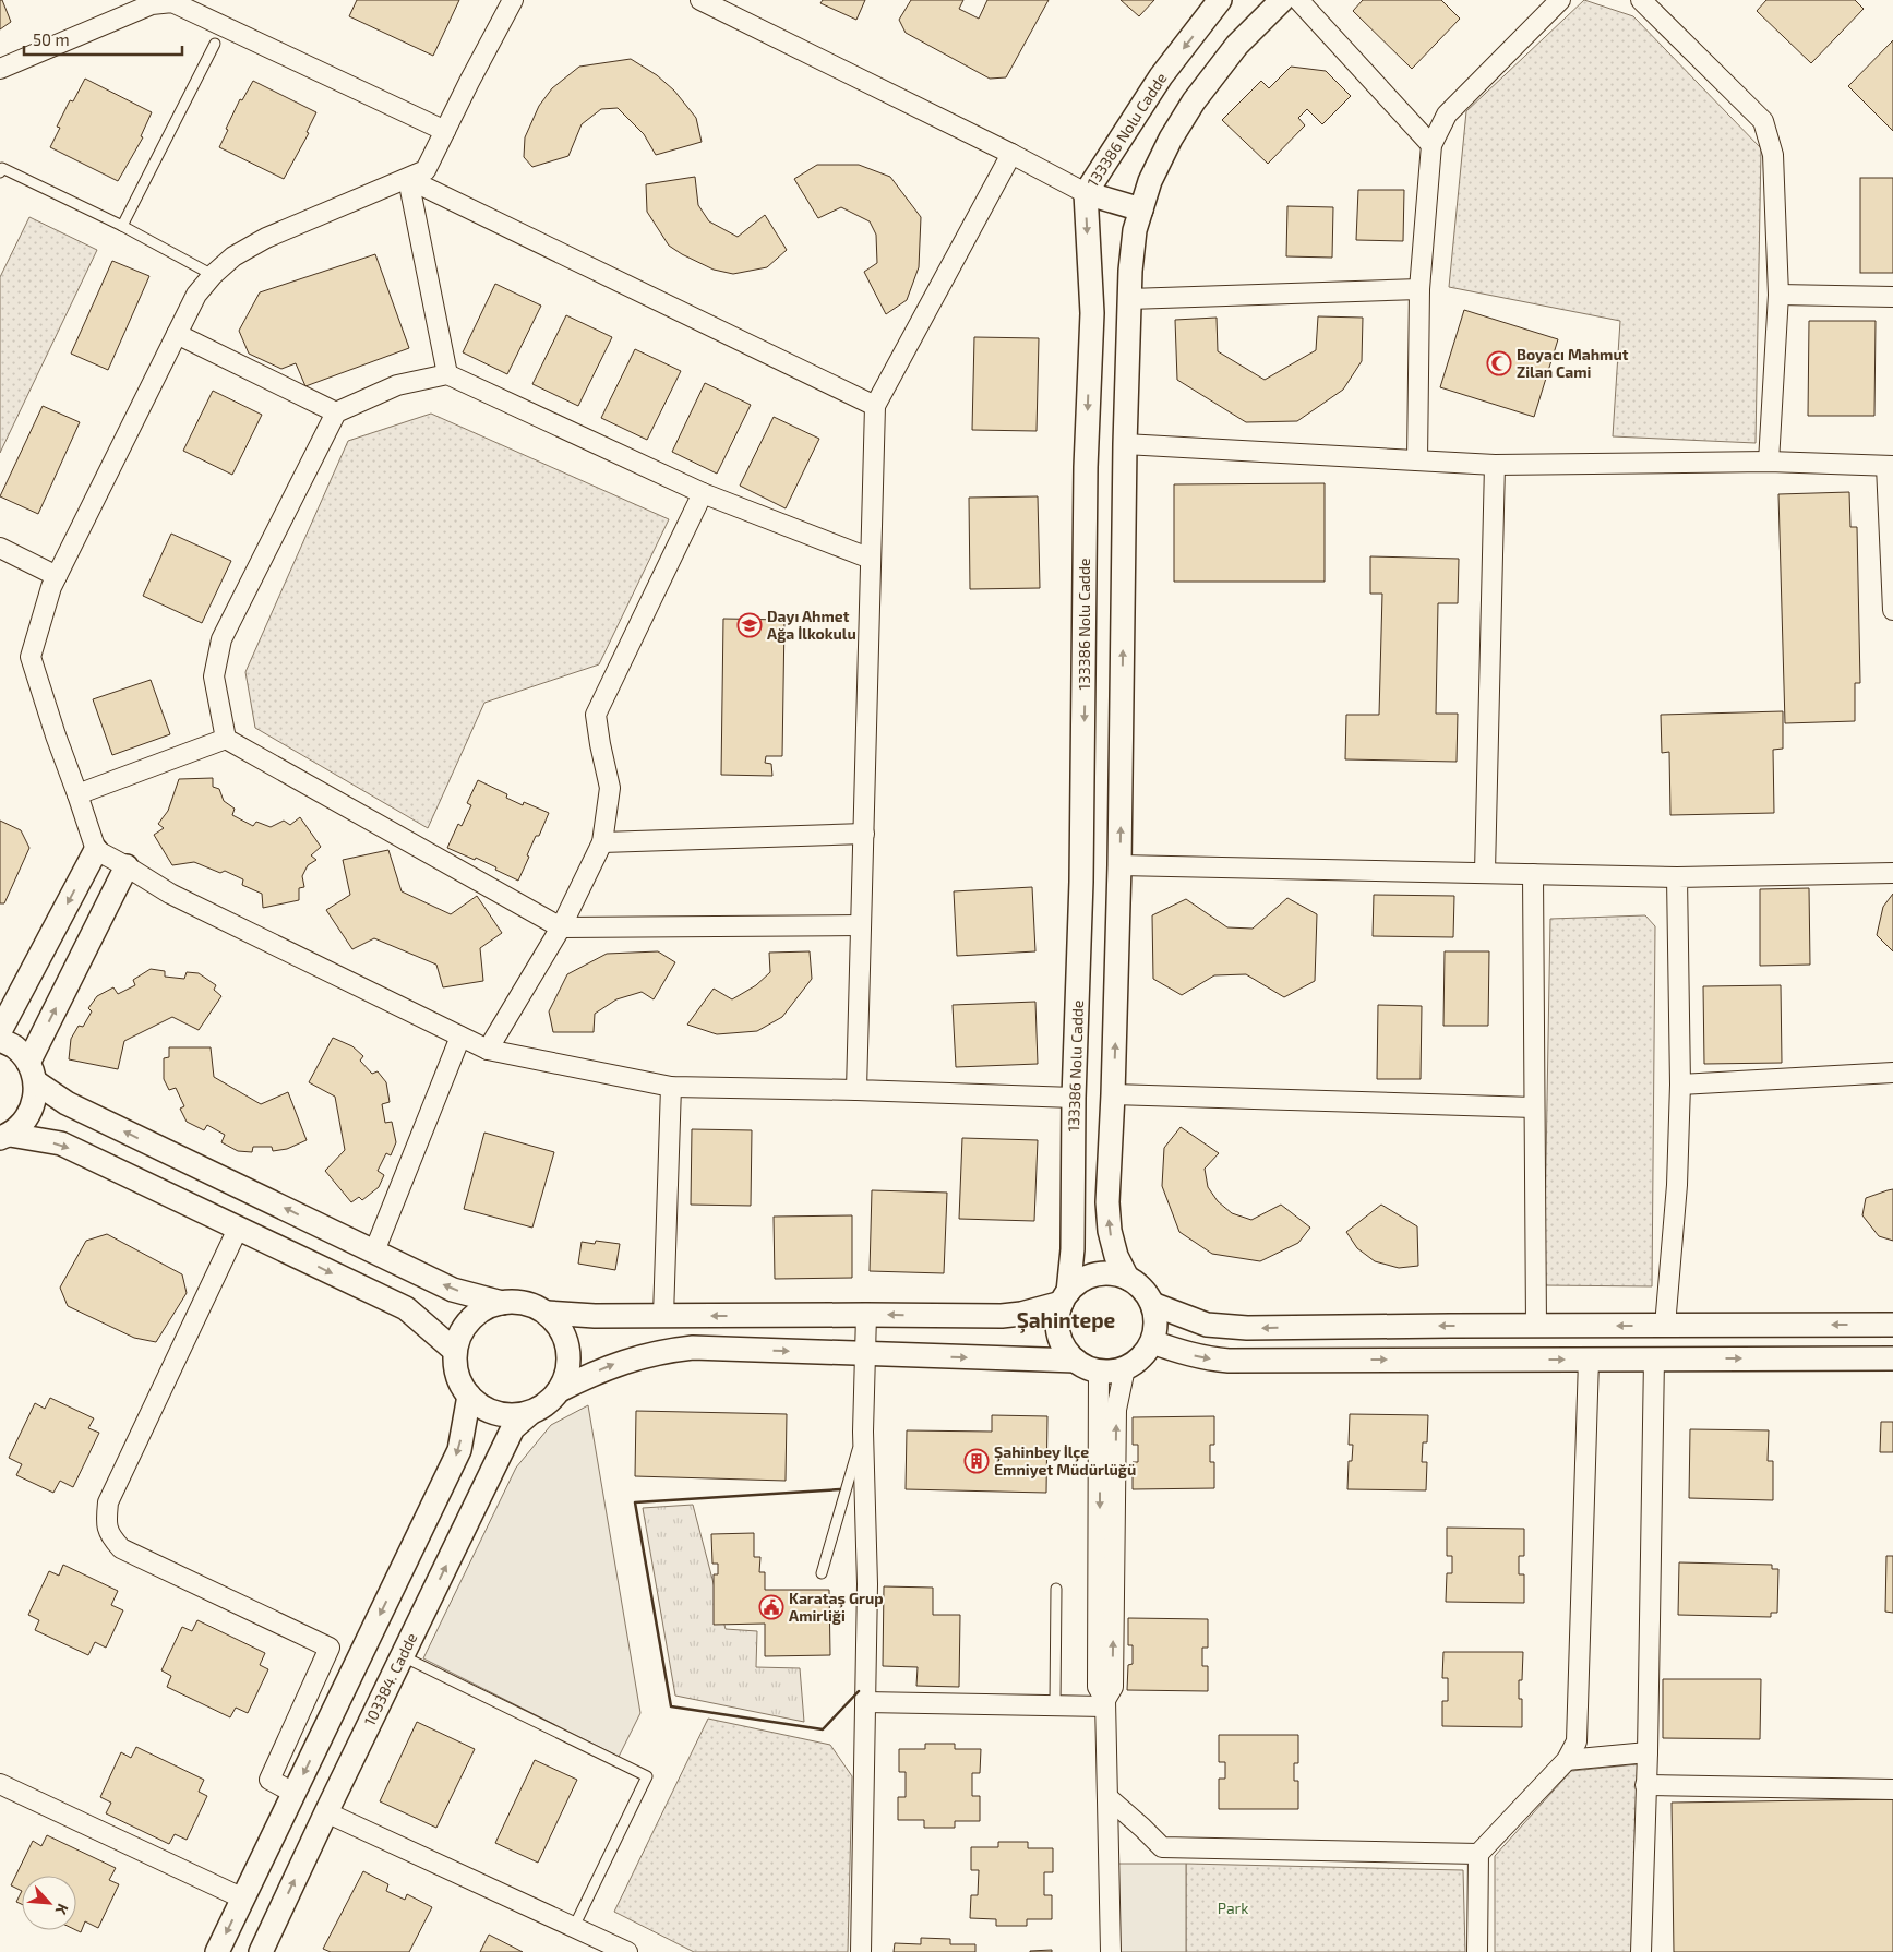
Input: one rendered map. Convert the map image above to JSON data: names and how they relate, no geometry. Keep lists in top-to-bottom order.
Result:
{
  "streets": {
    "street": ["133386 Nolu Cadde", "103384. Cadde"]
  },
  "districts": ["Şahintepe"],
  "parks": ["Park"],
  "places": {
    "mosque": ["Boyacı Mahmut Zilan Cami"],
    "school or university": ["Dayı Ahmet Ağa İlkokulu"],
    "building": ["Şahinbey İlçe Emniyet Müdürlüğü"],
    "public building": ["Karataş Grup Amirliği"]
  },
  "scale_bar": "50 m",
  "north": "bottom right"
}
